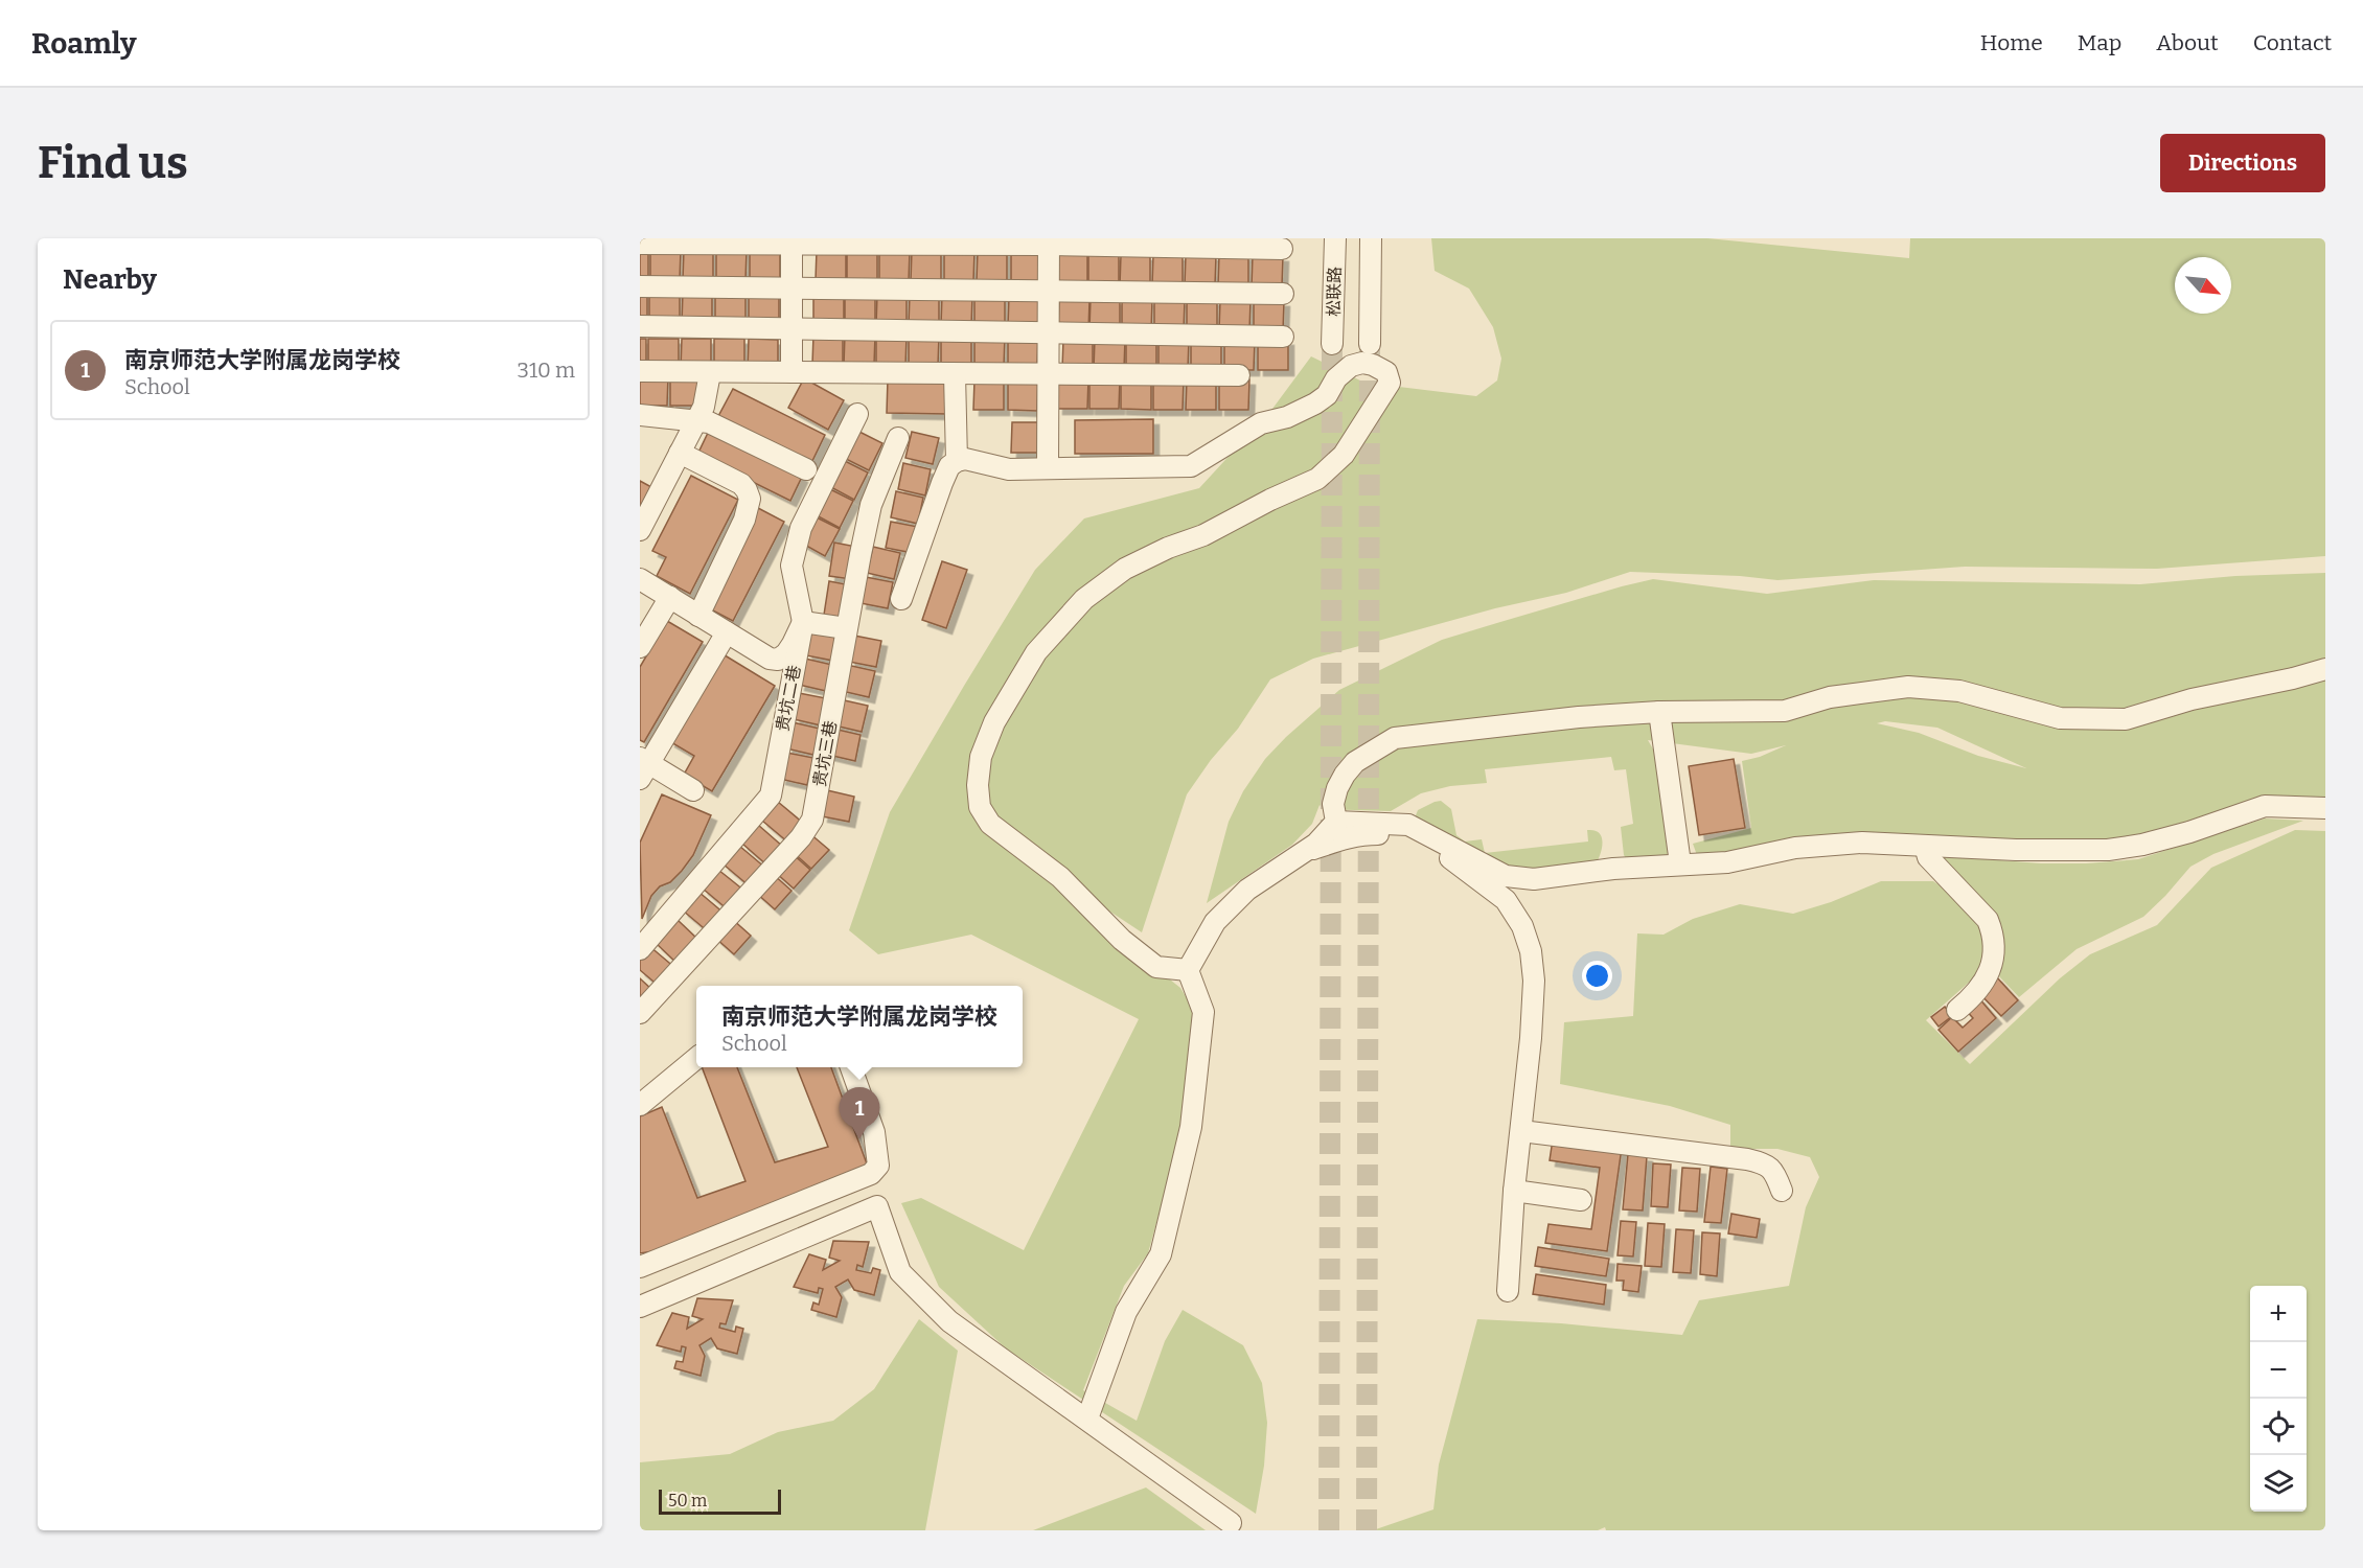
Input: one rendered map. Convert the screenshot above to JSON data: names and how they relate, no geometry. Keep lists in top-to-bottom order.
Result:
{
  "streets": {
    "street": ["松联路", "贵坑二巷", "贵坑三巷"]
  },
  "scale_bar": "50 m",
  "north": "bottom right",
  "page": {
    "header": "Roamly",
    "nav": [
      "Home",
      "Map",
      "About",
      "Contact"
    ],
    "buttons": "Directions",
    "title": "Find us",
    "heading": "Nearby",
    "list": [
      {
        "mark": "1",
        "name": "南京师范大学附属龙岗学校",
        "note": "School",
        "value": "310 m"
      }
    ],
    "popup": ["南京师范大学附属龙岗学校", "School"],
    "pins": "1",
    "map_buttons": ["+", "−"],
    "scale": "50 m"
  }
}
